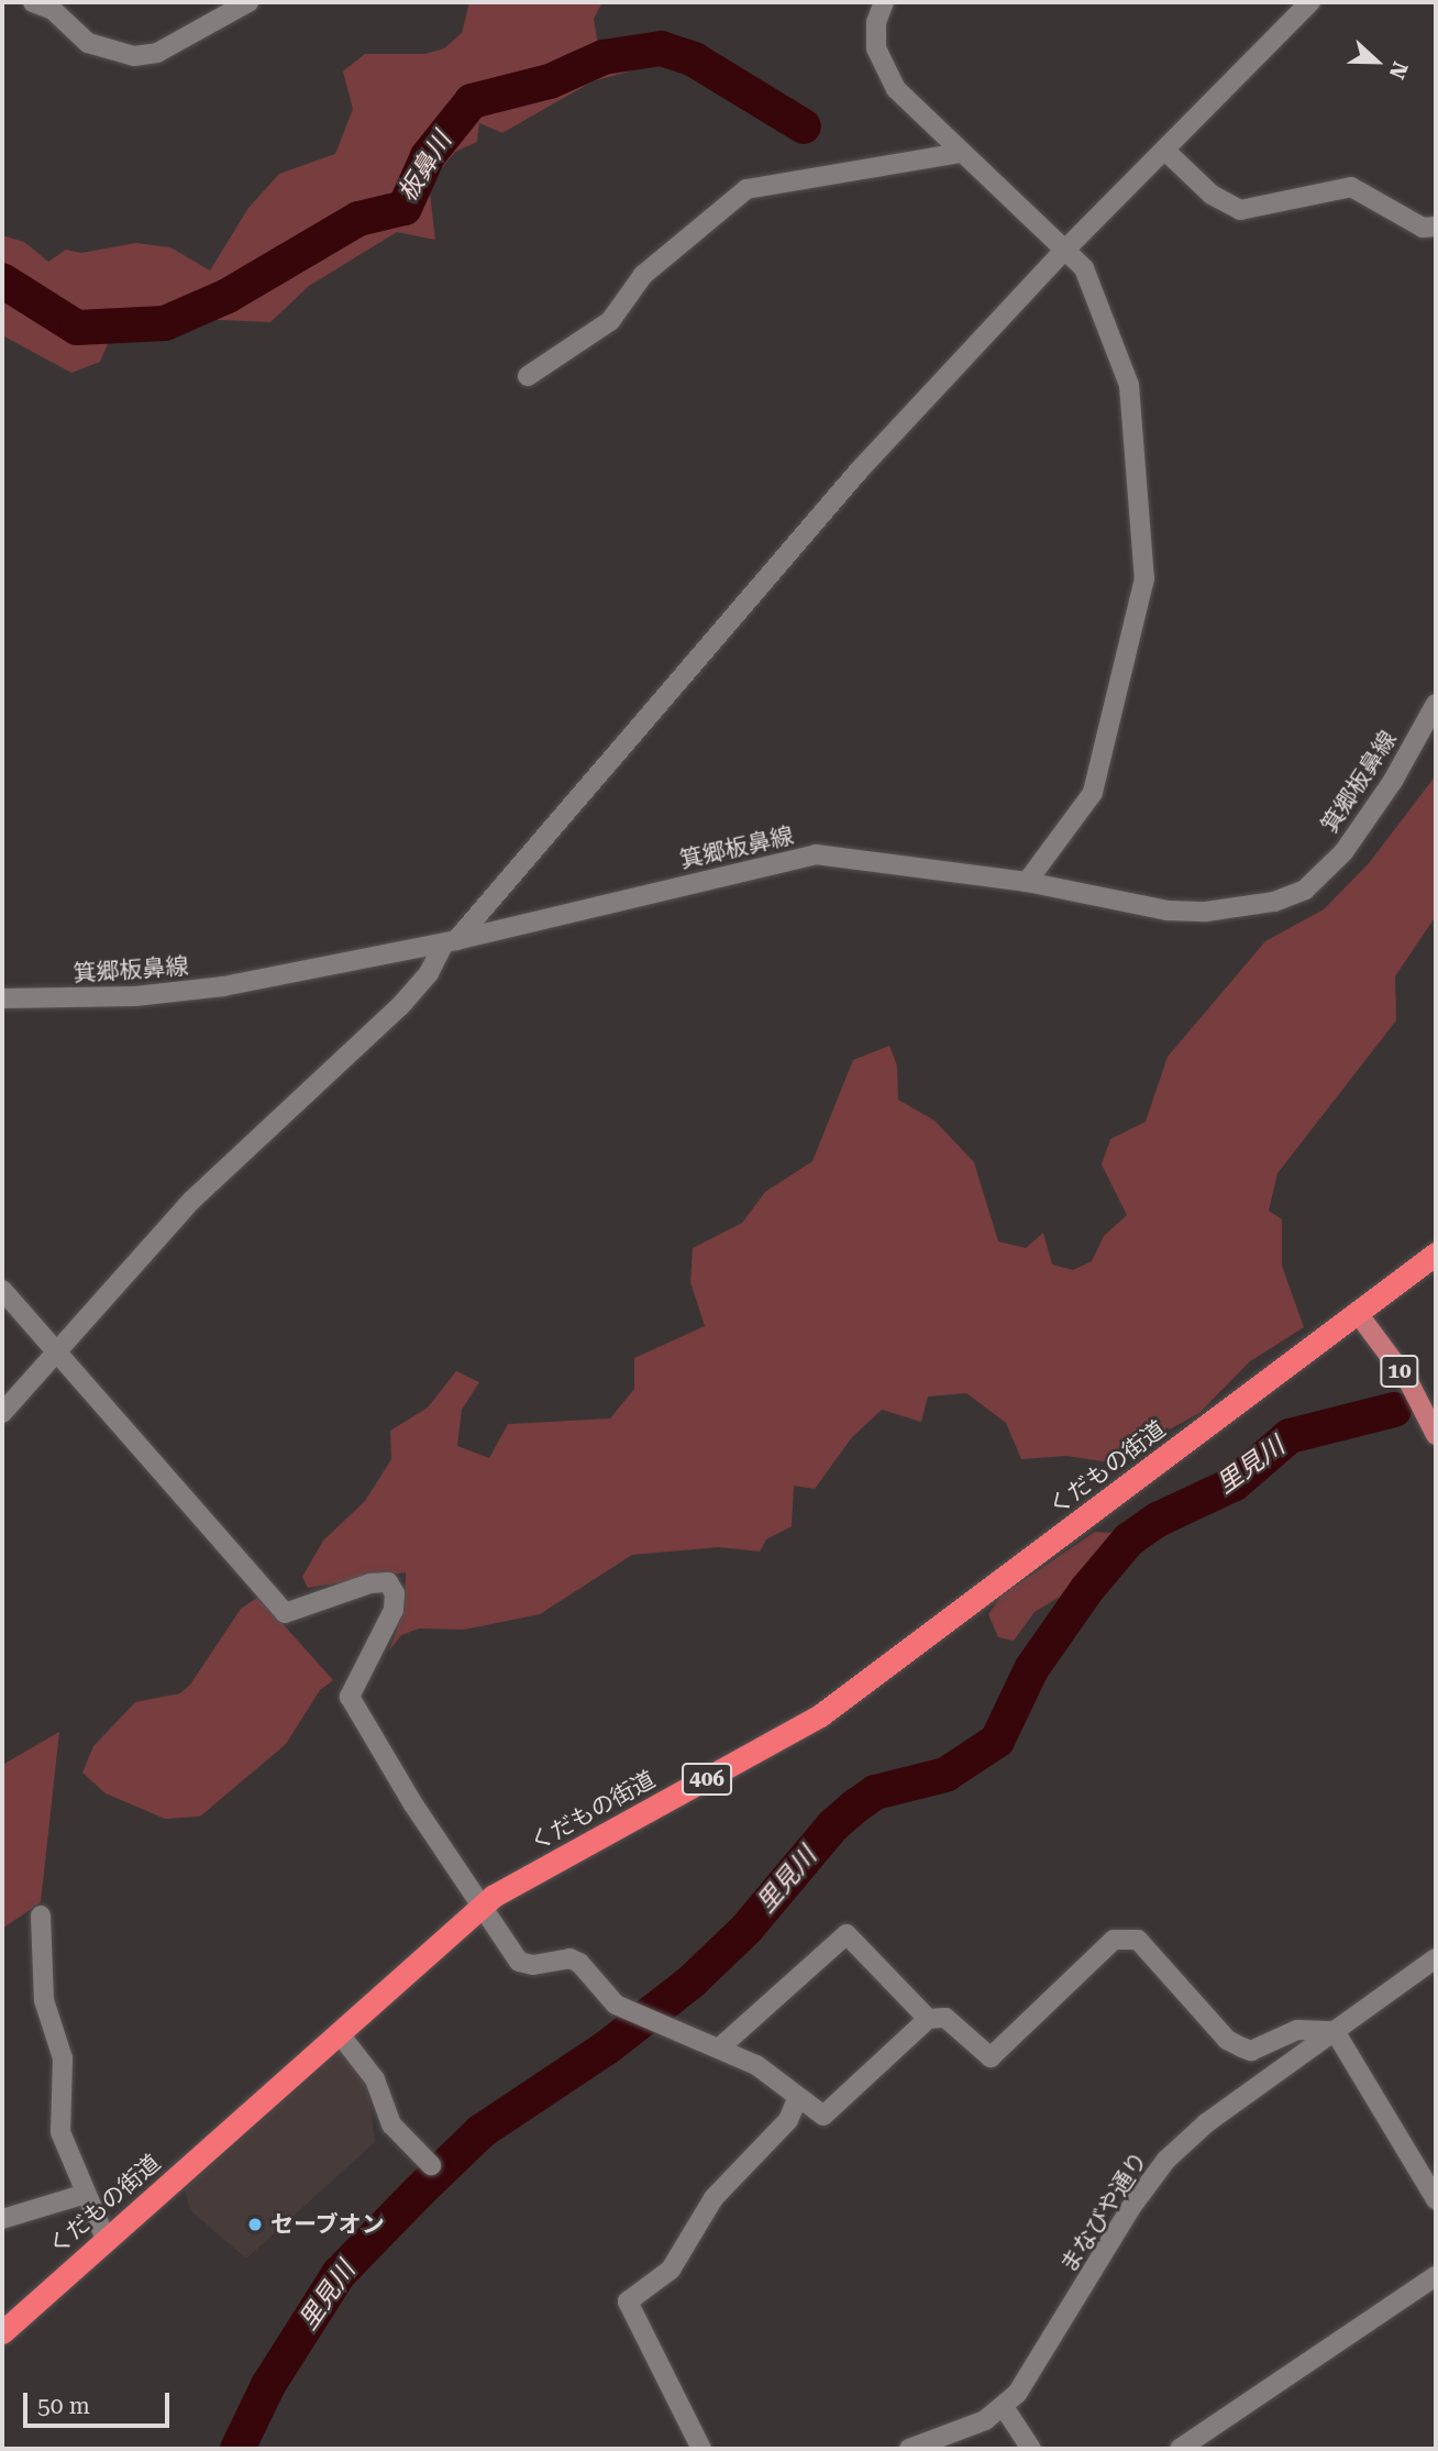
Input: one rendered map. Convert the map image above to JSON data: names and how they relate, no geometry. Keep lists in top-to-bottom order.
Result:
{
  "streets": {
    "highway": ["くだもの街道", "406"],
    "main road": ["10"],
    "street": ["箕郷板鼻線", "まなびや通り"]
  },
  "crossings": [
    ["10", "くだもの街道"]
  ],
  "water": ["板鼻川", "里見川"],
  "places": ["セーブオン"],
  "scale_bar": "50 m",
  "north": "right"
}
